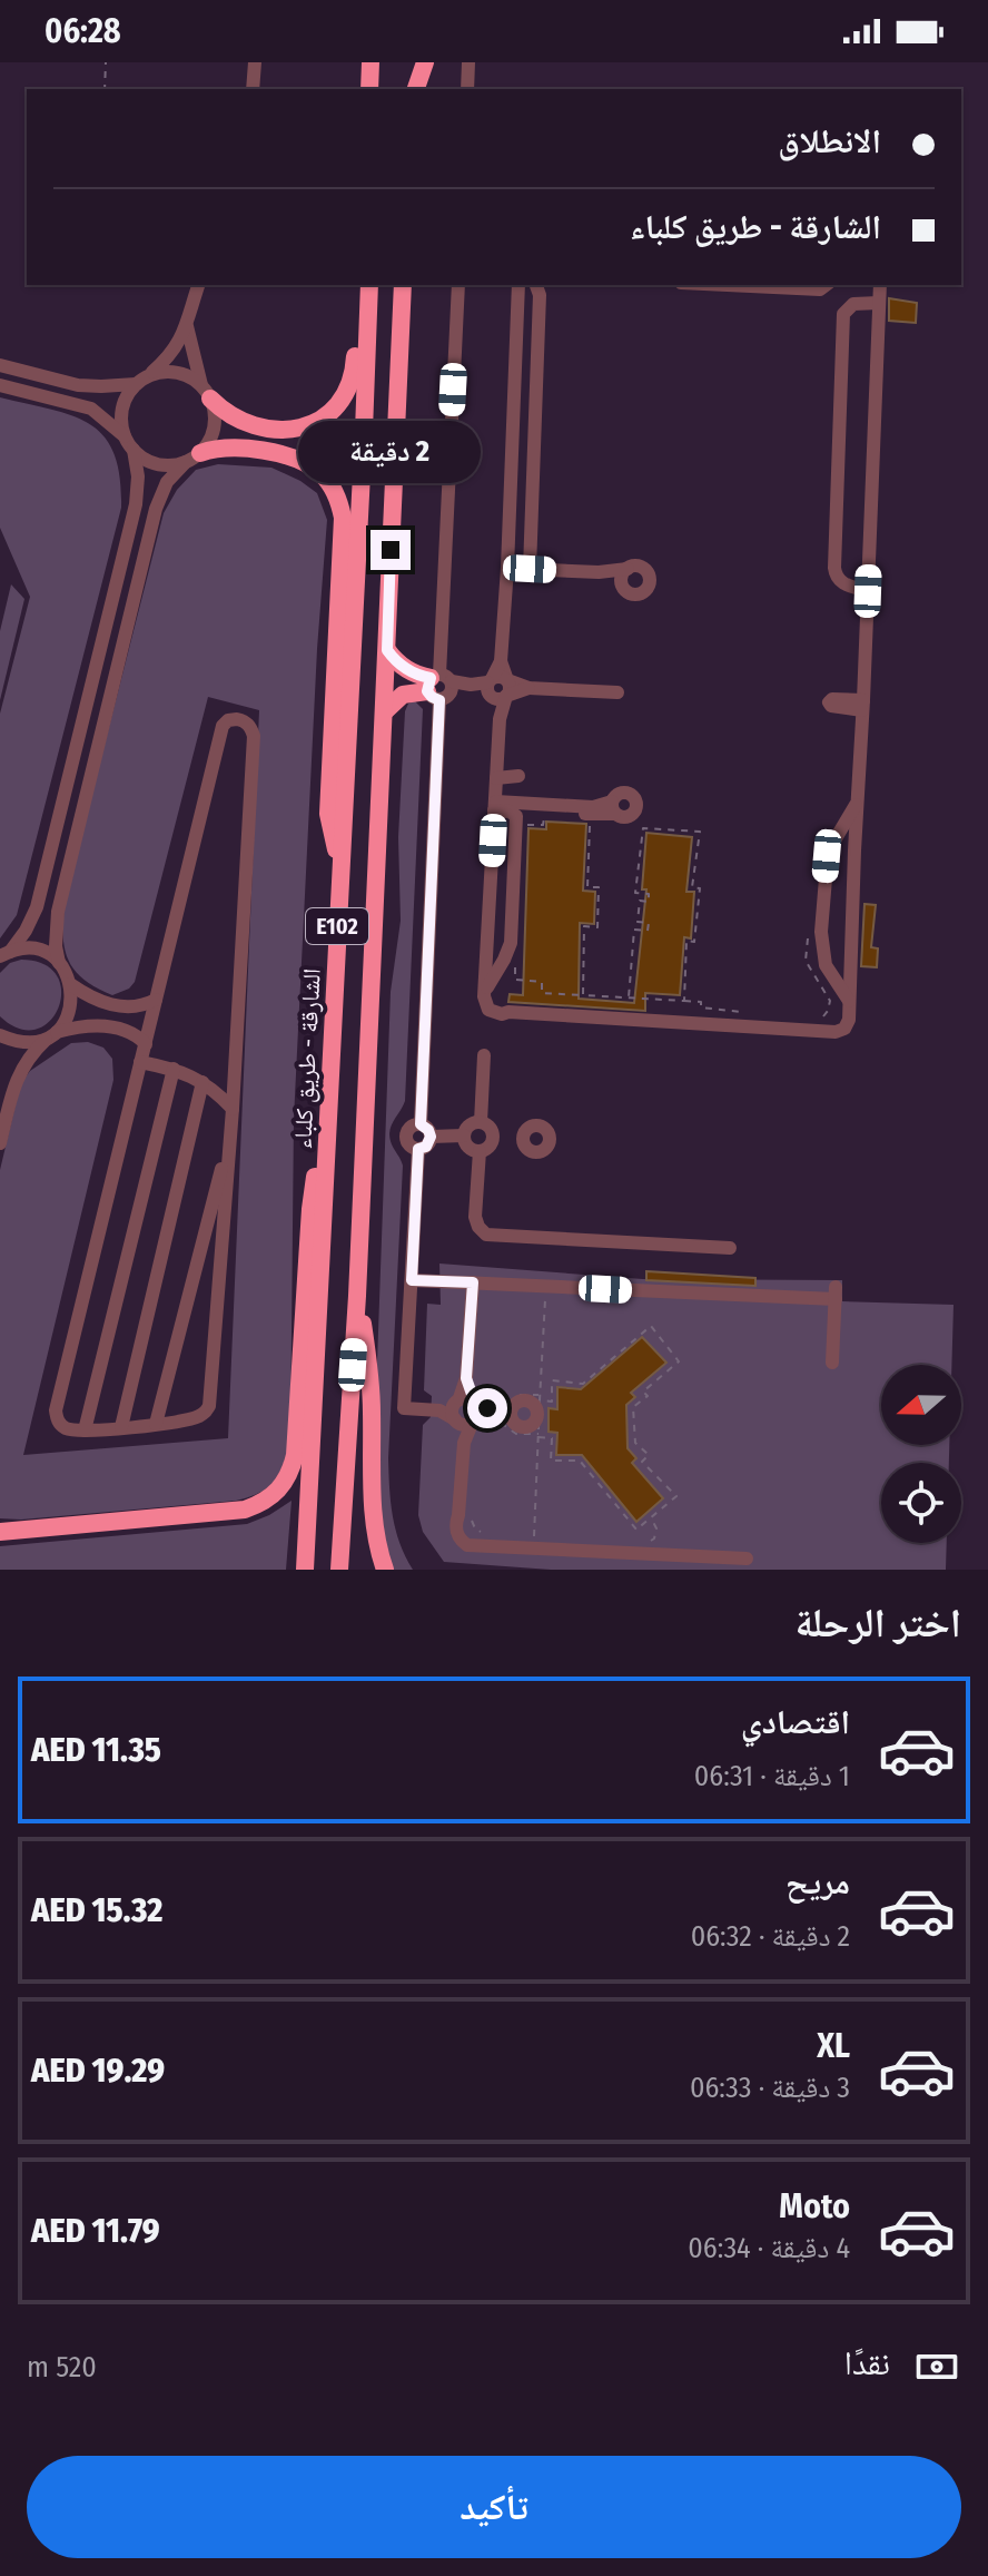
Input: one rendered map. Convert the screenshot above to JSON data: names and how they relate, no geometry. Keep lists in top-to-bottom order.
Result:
{
  "streets": {
    "highway": ["E102", "الشارقة - طريق كلباء"]
  },
  "north": "left",
  "page": {
    "status": "06:28",
    "banner": ["الانطلاق", "الشارقة - طريق كلباء"],
    "bubble": "2 دقيقة",
    "heading": "اختر الرحلة",
    "list": [
      {
        "name": "اقتصادي",
        "note": "1 دقيقة · 06:31",
        "value": "AED 11.35"
      },
      {
        "name": "مريح",
        "note": "2 دقيقة · 06:32",
        "value": "AED 15.32"
      },
      {
        "name": "XL",
        "note": "3 دقيقة · 06:33",
        "value": "AED 19.29"
      },
      {
        "name": "Moto",
        "note": "4 دقيقة · 06:34",
        "value": "AED 11.79"
      }
    ],
    "pay": ["نقدًا", "520 m"],
    "buttons": "تأكيد"
  }
}
